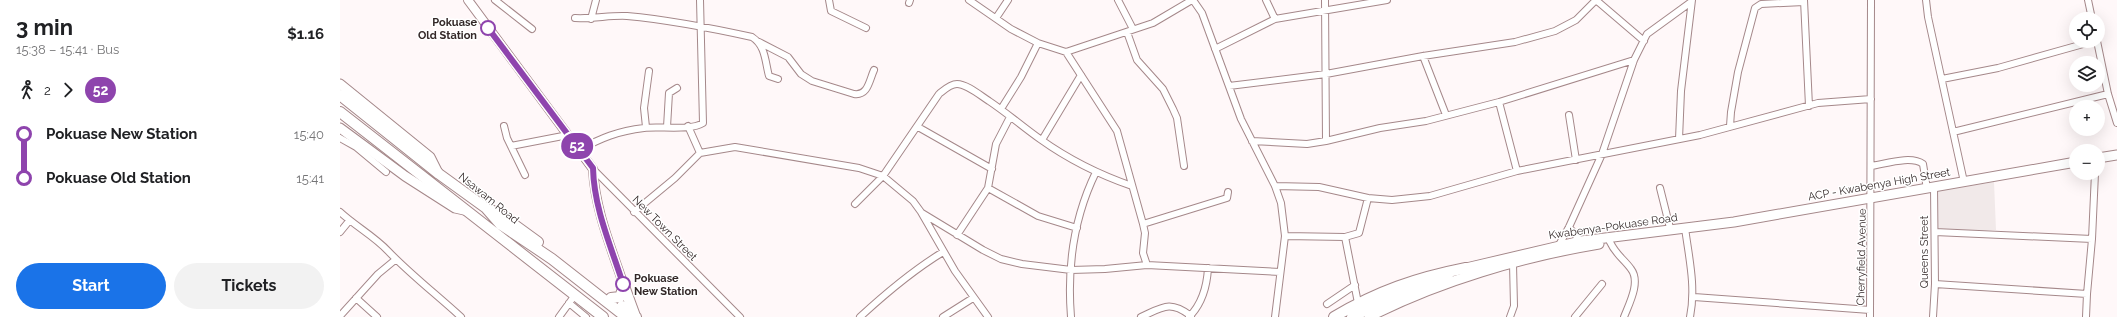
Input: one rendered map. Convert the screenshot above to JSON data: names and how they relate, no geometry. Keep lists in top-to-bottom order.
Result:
{
  "streets": {
    "main road": ["ACP - Kwabenya High Street", "Nsawam Road", "Kwabenya-Pokuase Road"],
    "street": ["New Town Street", "Queens Street", "Cherryfield Avenue"]
  },
  "crossings": [
    ["ACP - Kwabenya High Street", "Kwabenya-Pokuase Road"],
    ["ACP - Kwabenya High Street", "Queens Street"],
    ["ACP - Kwabenya High Street", "Cherryfield Avenue"],
    ["Queens Street", "Cherryfield Avenue"]
  ],
  "places": ["Pokuase Old Station", "Pokuase New Station"],
  "lines": ["bus line 52"],
  "page": {
    "heading": ["3 min", "15:38 – 15:41 · Bus", "$1.16"],
    "on_map": "52",
    "map_buttons": ["+", "−"],
    "legs": ["2", "52"],
    "list": [
      {
        "name": "Pokuase New Station",
        "value": "15:40"
      },
      {
        "name": "Pokuase Old Station",
        "value": "15:41"
      }
    ],
    "buttons": ["Start", "Tickets"]
  }
}
